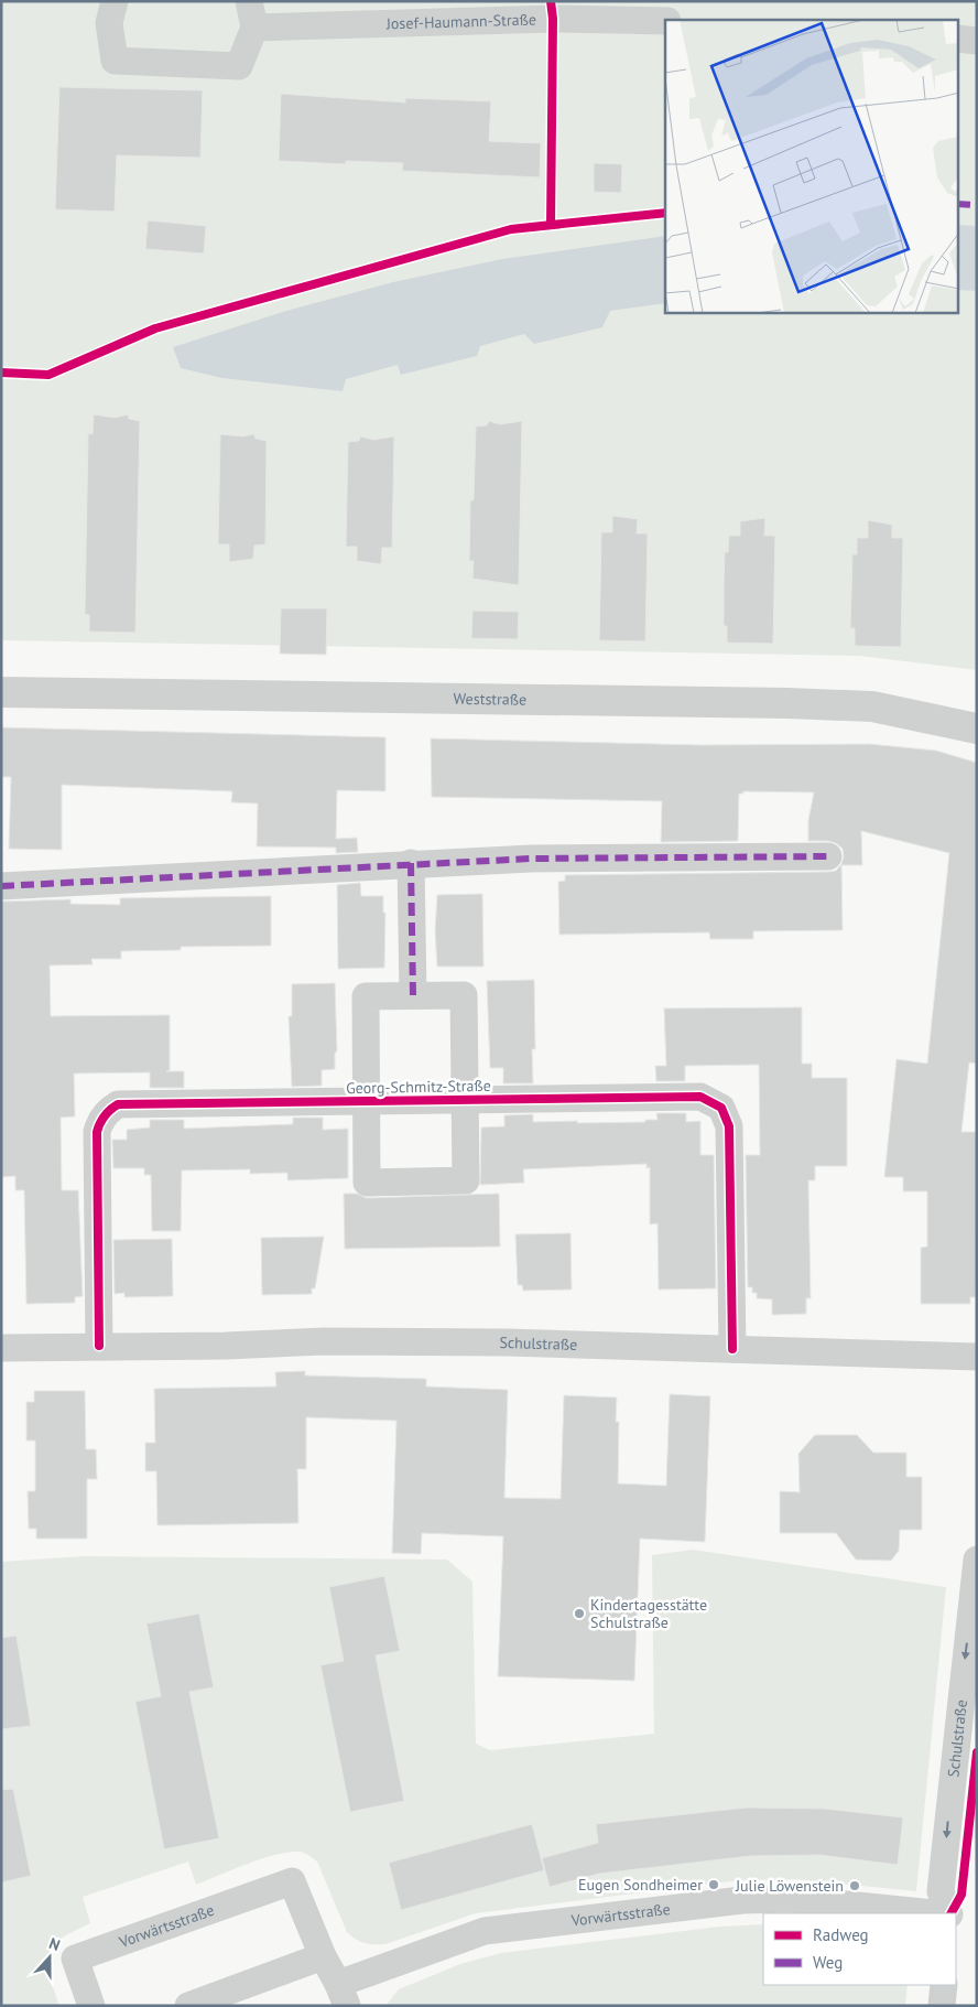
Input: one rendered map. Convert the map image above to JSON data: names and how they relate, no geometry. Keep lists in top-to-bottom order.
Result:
{
  "streets": {
    "street": [
      "Josef-Haumann-Straße",
      "Weststraße",
      "Georg-Schmitz-Straße",
      "Schulstraße",
      "Vorwärtsstraße"
    ]
  },
  "crossings": [
    ["Georg-Schmitz-Straße", "Schulstraße"]
  ],
  "places": ["Kindertagesstätte Schulstraße", "Eugen Sondheimer", "Julie Löwenstein"],
  "legend": ["Radweg", "Weg"],
  "north": "top"
}
